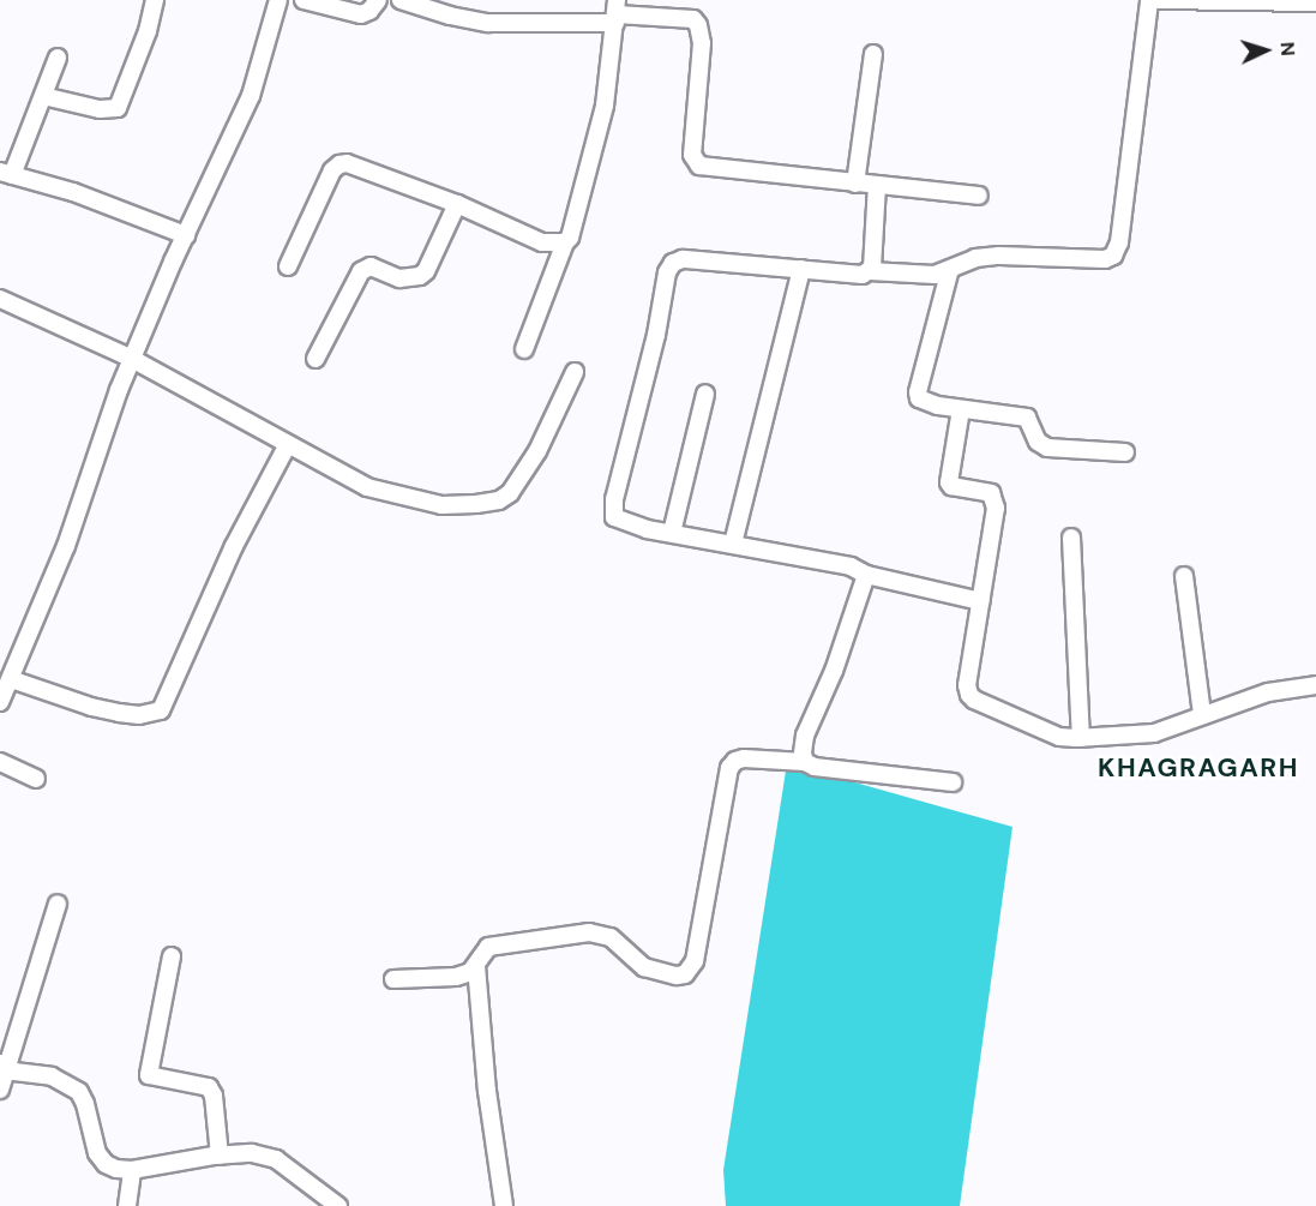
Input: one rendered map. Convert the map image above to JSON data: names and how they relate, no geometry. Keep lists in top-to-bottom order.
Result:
{
  "districts": ["KHAGRAGARH"],
  "north": "right"
}
